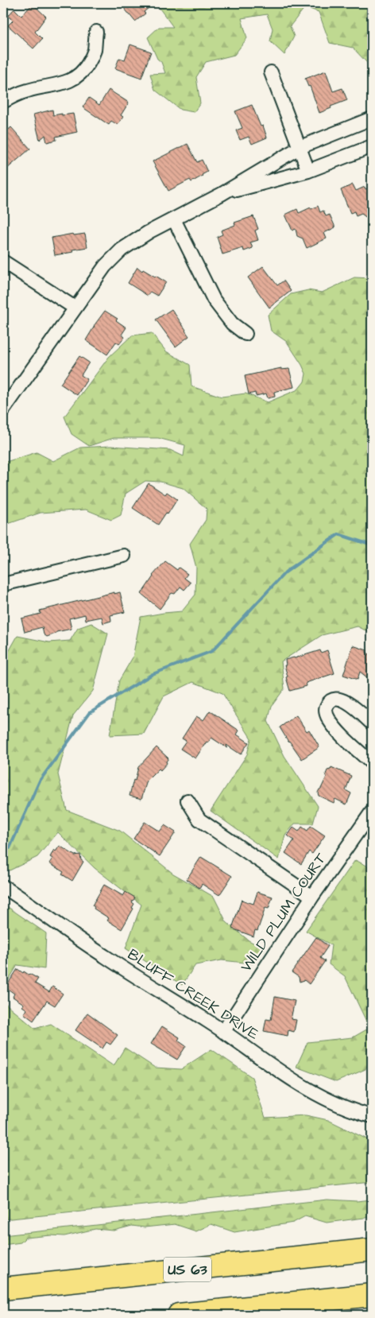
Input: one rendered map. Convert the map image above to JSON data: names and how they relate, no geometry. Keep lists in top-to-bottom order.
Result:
{
  "streets": {
    "highway": ["US 63"],
    "street": ["WILD PLUM COURT", "BLUFF CREEK DRIVE"]
  },
  "crossings": [
    ["WILD PLUM COURT", "BLUFF CREEK DRIVE"]
  ]
}
